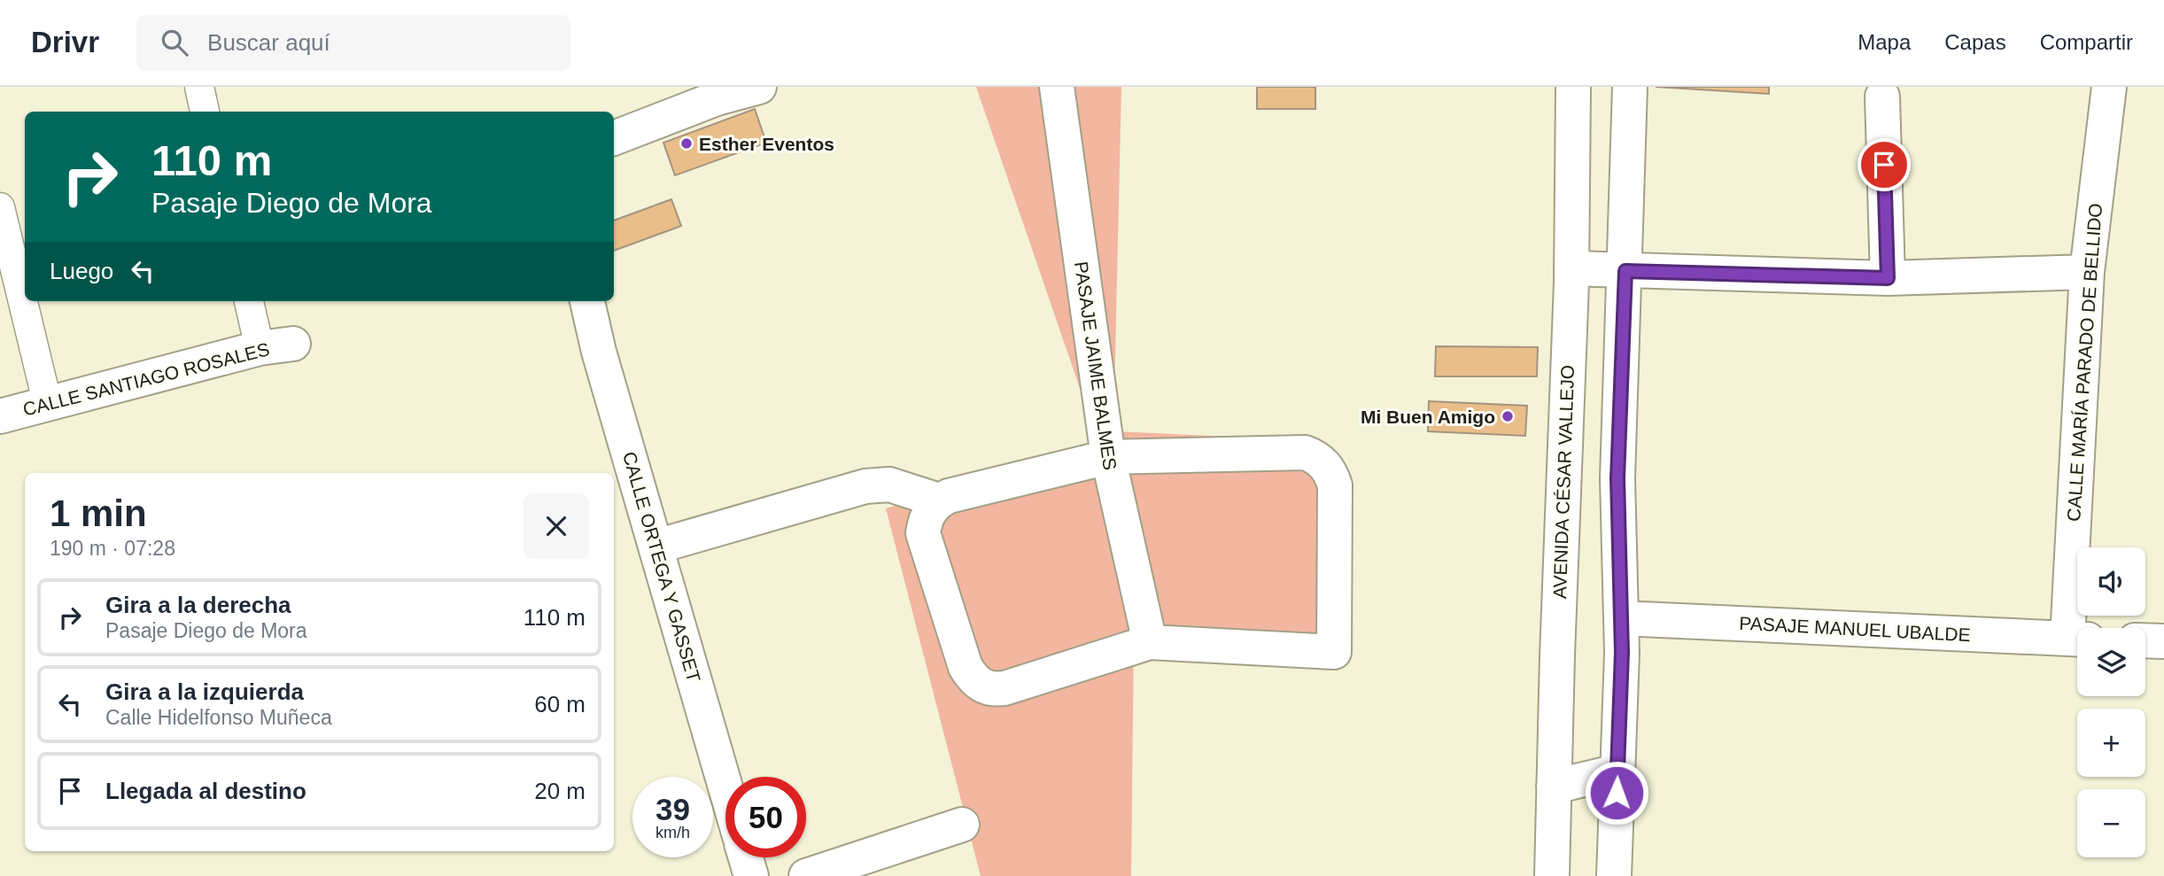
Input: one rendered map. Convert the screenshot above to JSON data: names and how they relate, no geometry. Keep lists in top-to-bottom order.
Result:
{
  "streets": {
    "street": [
      "CALLE MARÍA PARADO DE BELLIDO",
      "PASAJE JAIME BALMES",
      "CALLE SANTIAGO ROSALES",
      "AVENIDA CÉSAR VALLEJO",
      "CALLE ORTEGA Y GASSET",
      "PASAJE MANUEL UBALDE"
    ]
  },
  "places": ["Esther Eventos", "Mi Buen Amigo"],
  "page": {
    "header": "Drivr",
    "search": "Buscar aquí",
    "nav": ["Mapa", "Capas", "Compartir"],
    "turn": ["110 m", "Pasaje Diego de Mora"],
    "then": "Luego",
    "heading": ["1 min", "190 m · 07:28"],
    "map_buttons": ["+", "−"],
    "list": [
      {
        "name": "Gira a la derecha",
        "note": "Pasaje Diego de Mora",
        "value": "110 m"
      },
      {
        "name": "Gira a la izquierda",
        "note": "Calle Hidelfonso Muñeca",
        "value": "60 m"
      },
      {
        "name": "Llegada al destino",
        "value": "20 m"
      }
    ],
    "speed": "39 km/h",
    "limit": "50"
  }
}
